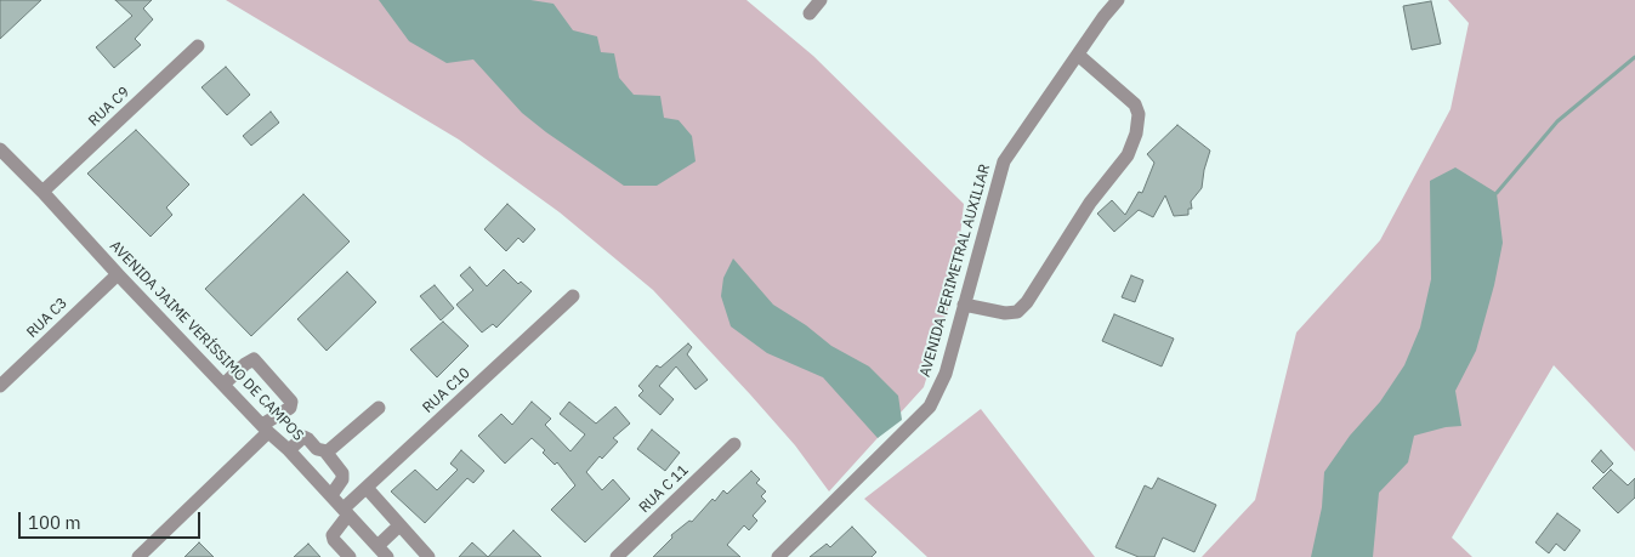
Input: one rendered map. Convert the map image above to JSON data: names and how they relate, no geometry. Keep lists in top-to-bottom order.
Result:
{
  "streets": {
    "street": [
      "RUA C9",
      "AVENIDA PERIMETRAL AUXILIAR",
      "RUA C3",
      "AVENIDA JAIME VERÍSSIMO DE CAMPOS",
      "RUA C10",
      "RUA C 11"
    ]
  },
  "crossings": [
    ["RUA C9", "AVENIDA JAIME VERÍSSIMO DE CAMPOS"],
    ["RUA C3", "AVENIDA JAIME VERÍSSIMO DE CAMPOS"],
    ["AVENIDA JAIME VERÍSSIMO DE CAMPOS", "RUA C10"]
  ],
  "scale_bar": "100 m"
}
